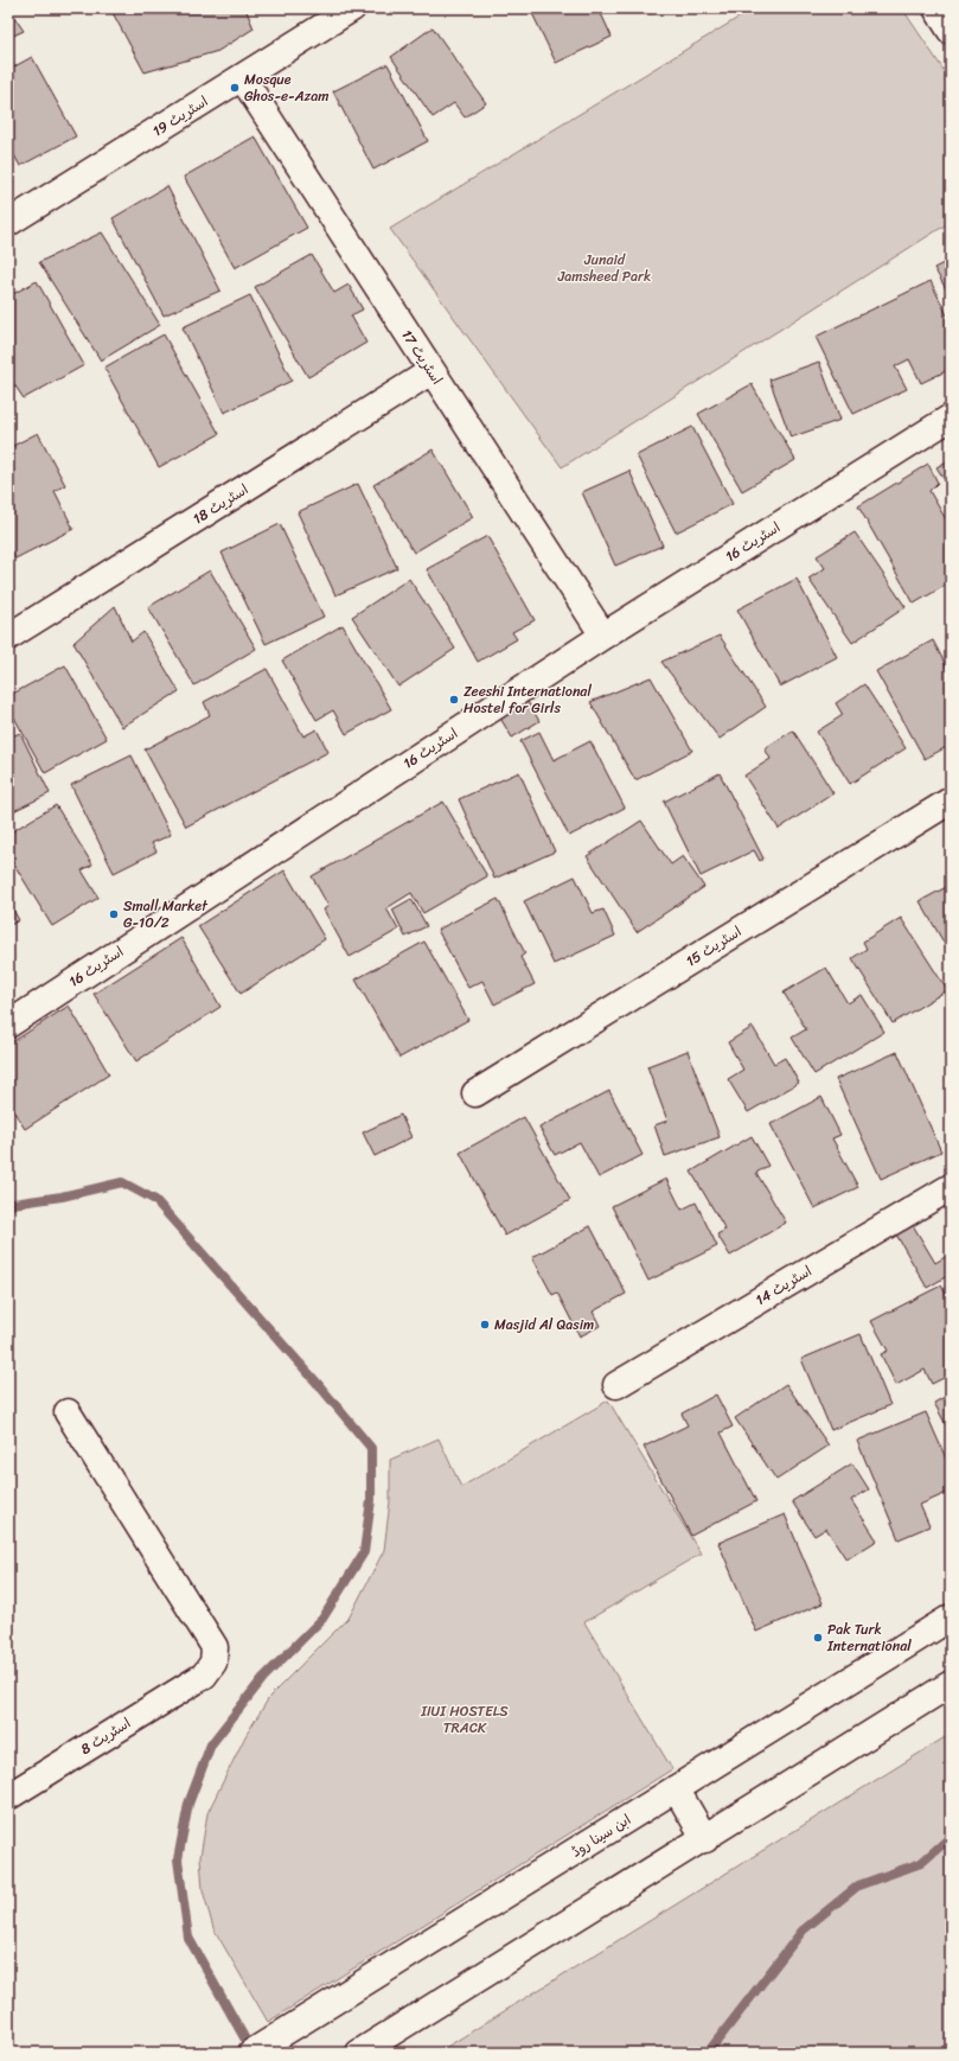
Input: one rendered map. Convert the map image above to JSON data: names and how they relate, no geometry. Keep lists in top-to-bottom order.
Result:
{
  "streets": {
    "street": [
      "اسٹریٹ 19",
      "اسٹریٹ 17",
      "اسٹریٹ 18",
      "اسٹریٹ 16",
      "اسٹریٹ 15",
      "اسٹریٹ 14",
      "اسٹریٹ 8",
      "ابن سینا روڈ"
    ]
  },
  "crossings": [
    ["اسٹریٹ 19", "اسٹریٹ 17"],
    ["اسٹریٹ 17", "اسٹریٹ 18"],
    ["اسٹریٹ 17", "اسٹریٹ 16"]
  ],
  "parks": ["Junaid Jamsheed Park", "IIUI HOSTELS TRACK"],
  "places": [
    "Mosque Ghos-e-Azam",
    "Zeeshi International Hostel for Girls",
    "Small Market G-10/2",
    "Masjid Al Qasim",
    "Pak Turk International"
  ]
}
